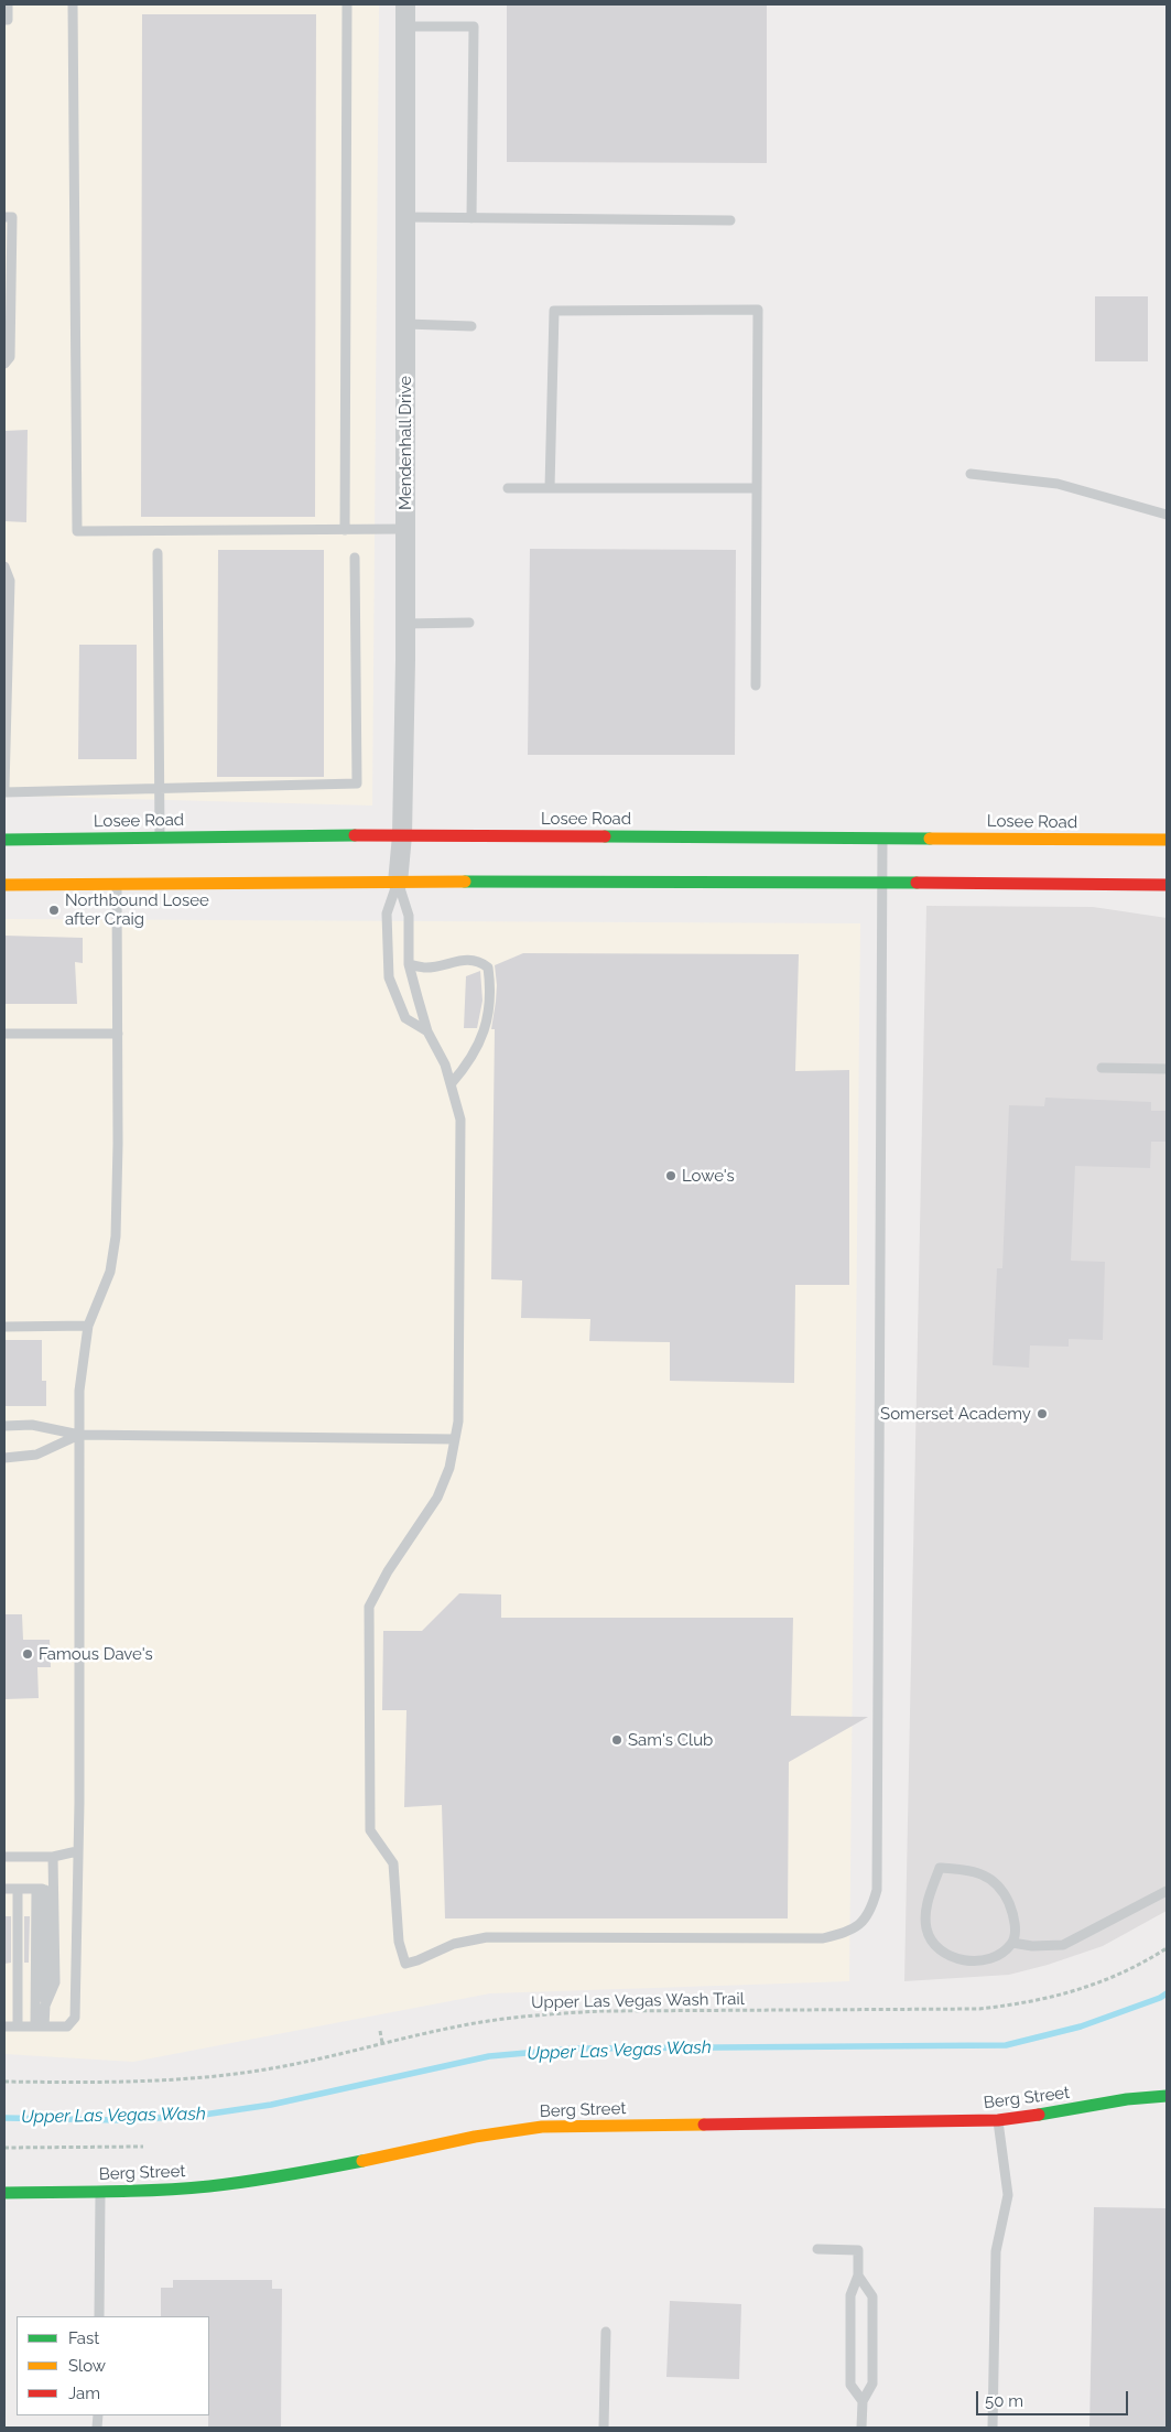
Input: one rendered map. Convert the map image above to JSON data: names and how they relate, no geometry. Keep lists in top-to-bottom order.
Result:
{
  "streets": {
    "main road": ["Losee Road", "Berg Street"],
    "street": ["Mendenhall Drive"],
    "path": ["Upper Las Vegas Wash Trail"]
  },
  "crossings": [
    ["Mendenhall Drive", "Losee Road"]
  ],
  "water": ["Upper Las Vegas Wash"],
  "places": [
    "Northbound Losee after Craig",
    "Lowe's",
    "Somerset Academy",
    "Famous Dave's",
    "Sam's Club"
  ],
  "legend": ["Fast", "Slow", "Jam"],
  "scale_bar": "50 m"
}
